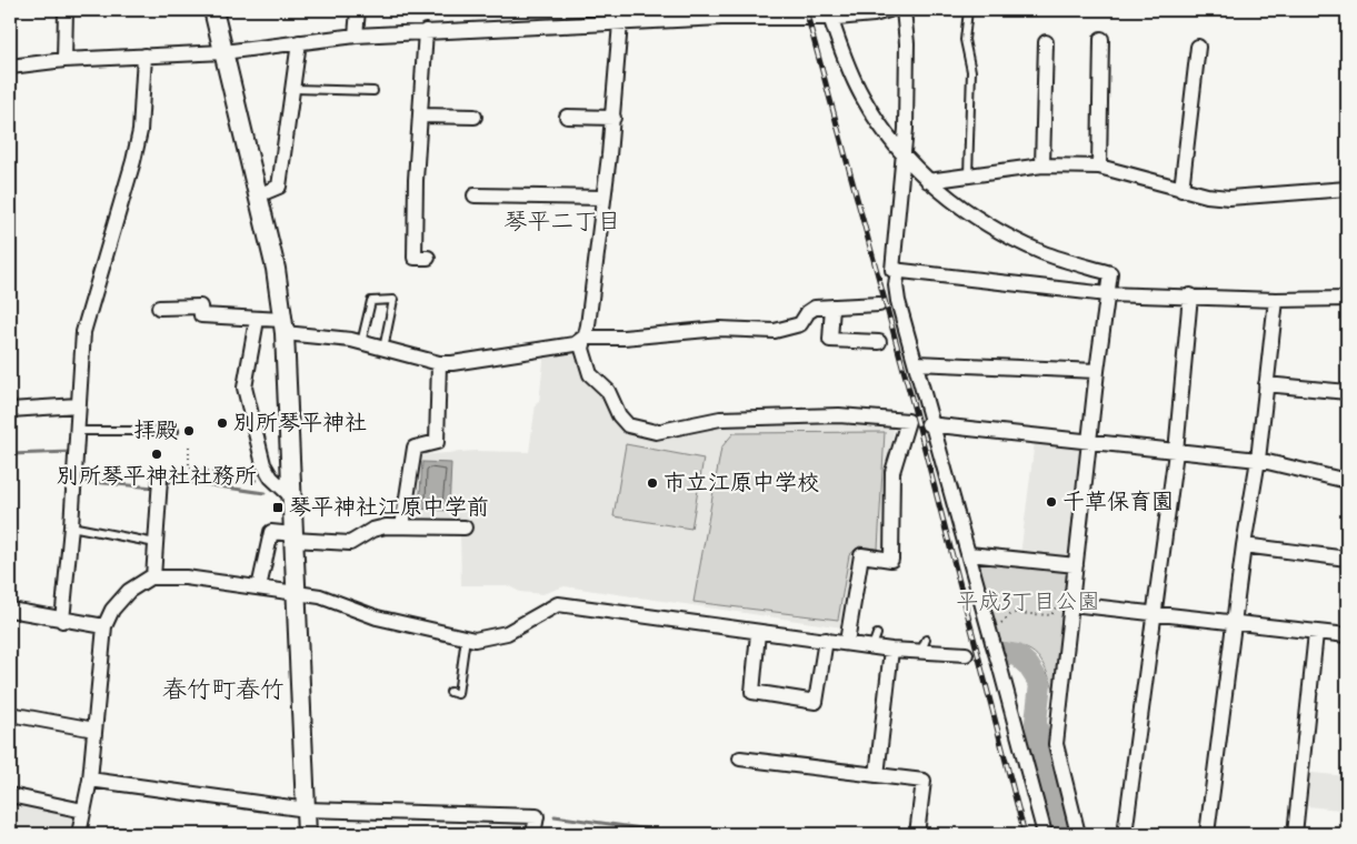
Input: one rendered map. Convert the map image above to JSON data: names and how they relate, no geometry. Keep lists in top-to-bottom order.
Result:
{
  "districts": ["琴平二丁目", "春竹町春竹"],
  "parks": ["平成3丁目公園"],
  "places": {
    "other": [
      "別所琴平神社",
      "拝殿",
      "別所琴平神社社務所",
      "市立江原中学校",
      "千草保育園"
    ],
    "transit": ["琴平神社江原中学前"]
  }
}
